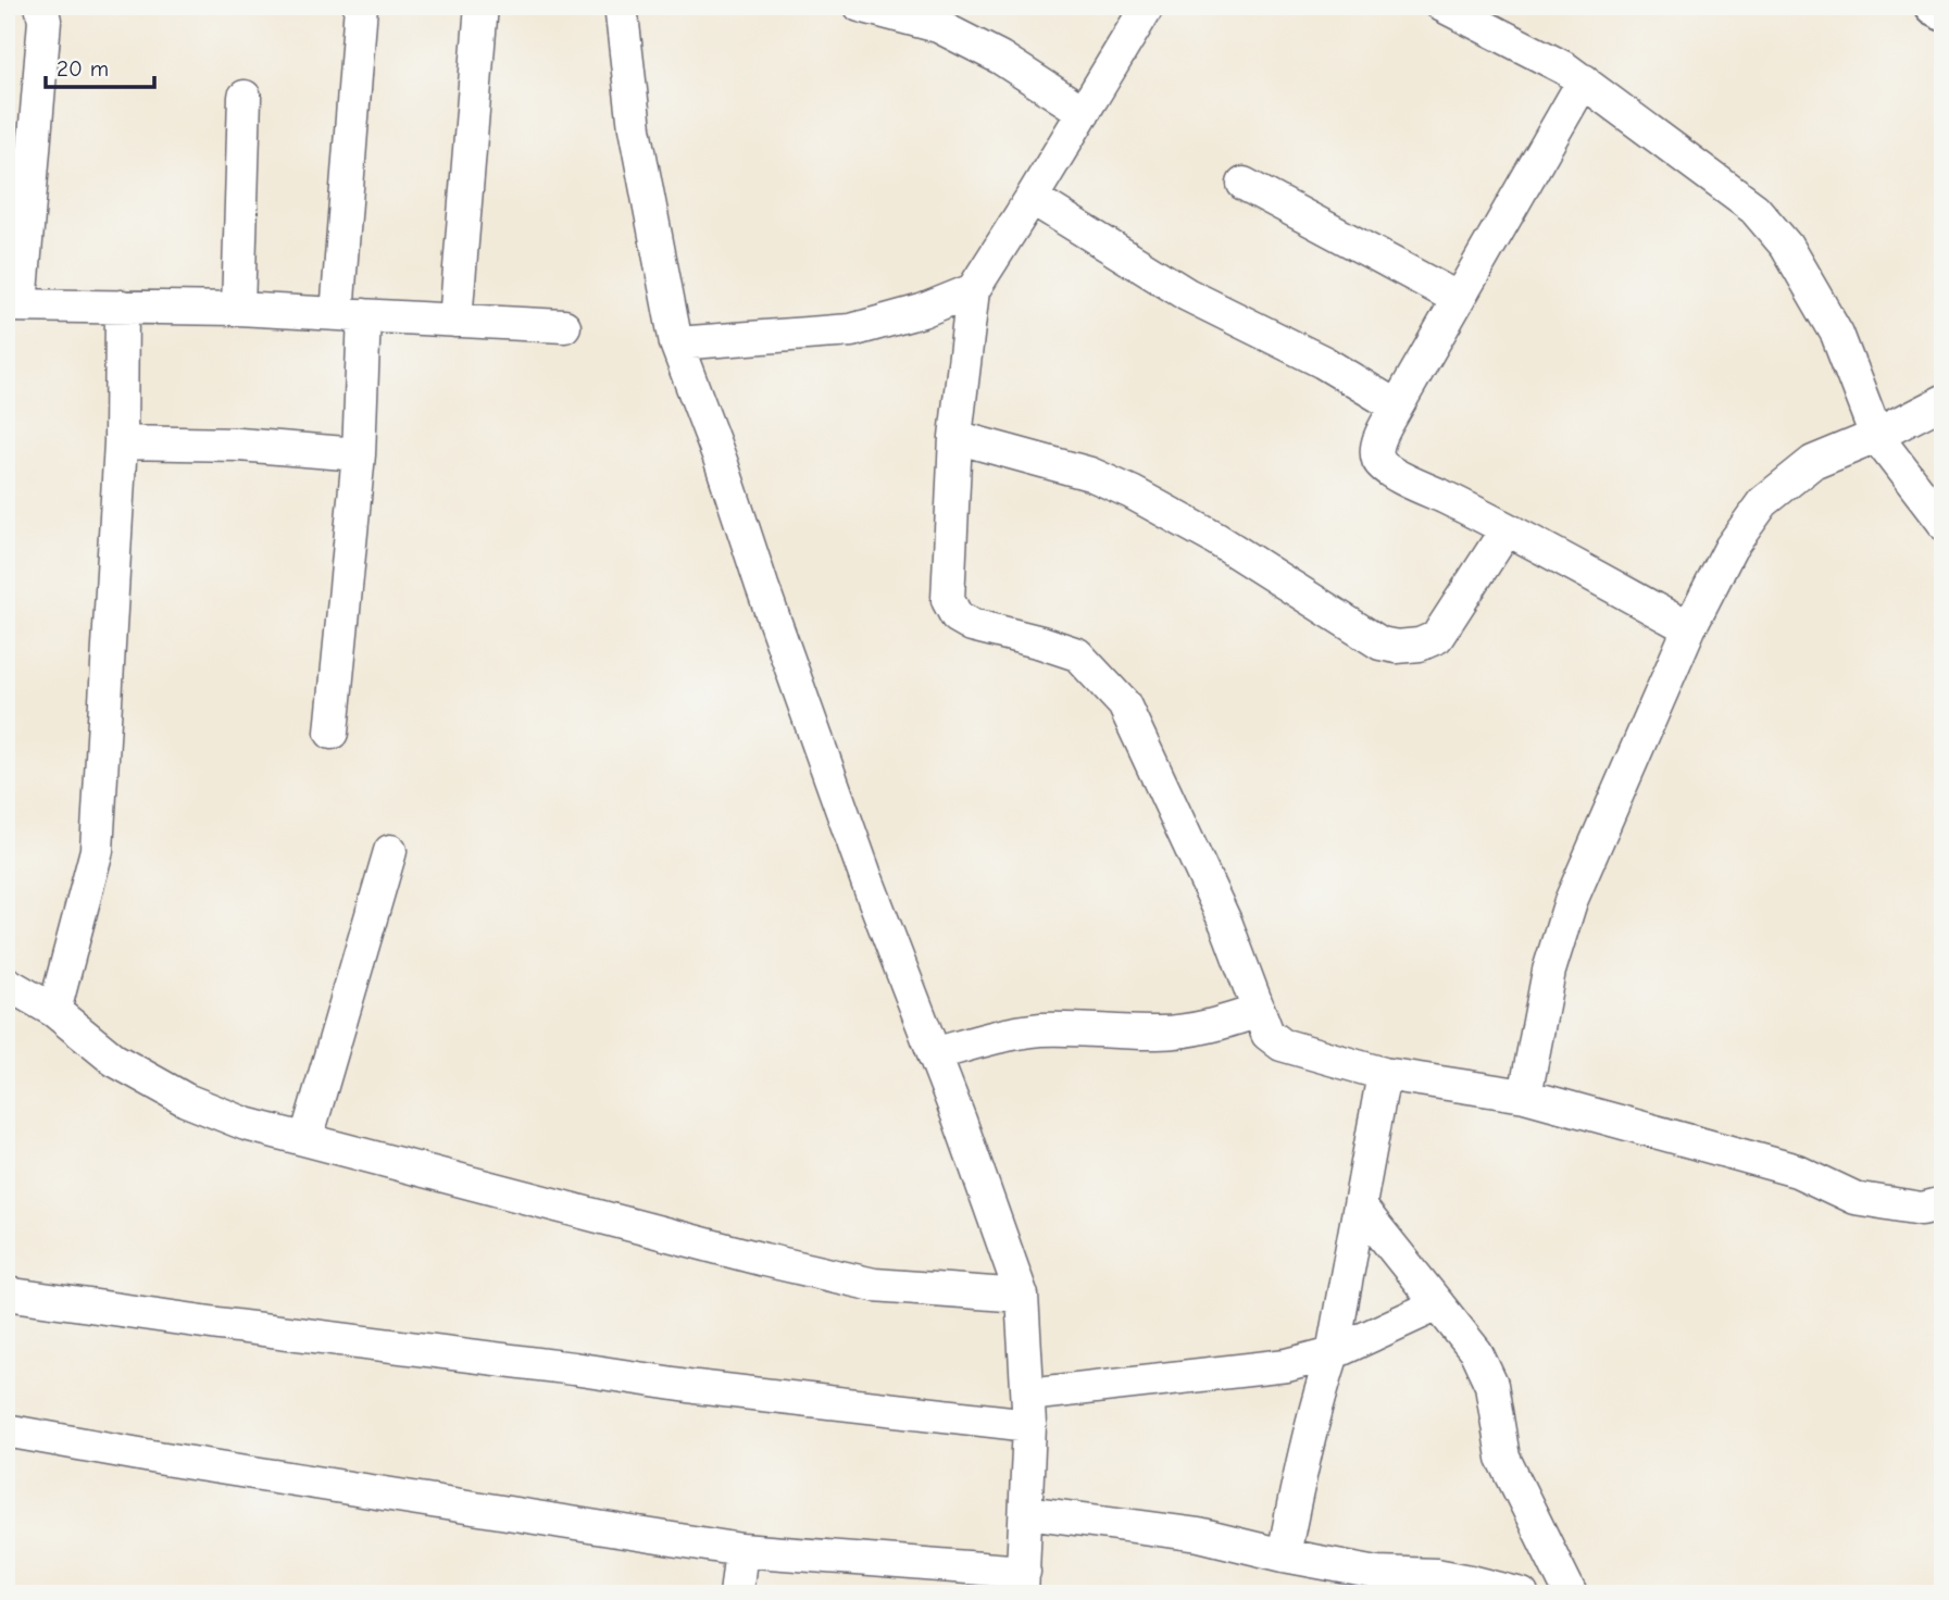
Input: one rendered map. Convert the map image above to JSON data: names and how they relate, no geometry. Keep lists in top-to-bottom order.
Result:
{
  "scale_bar": "20 m"
}
